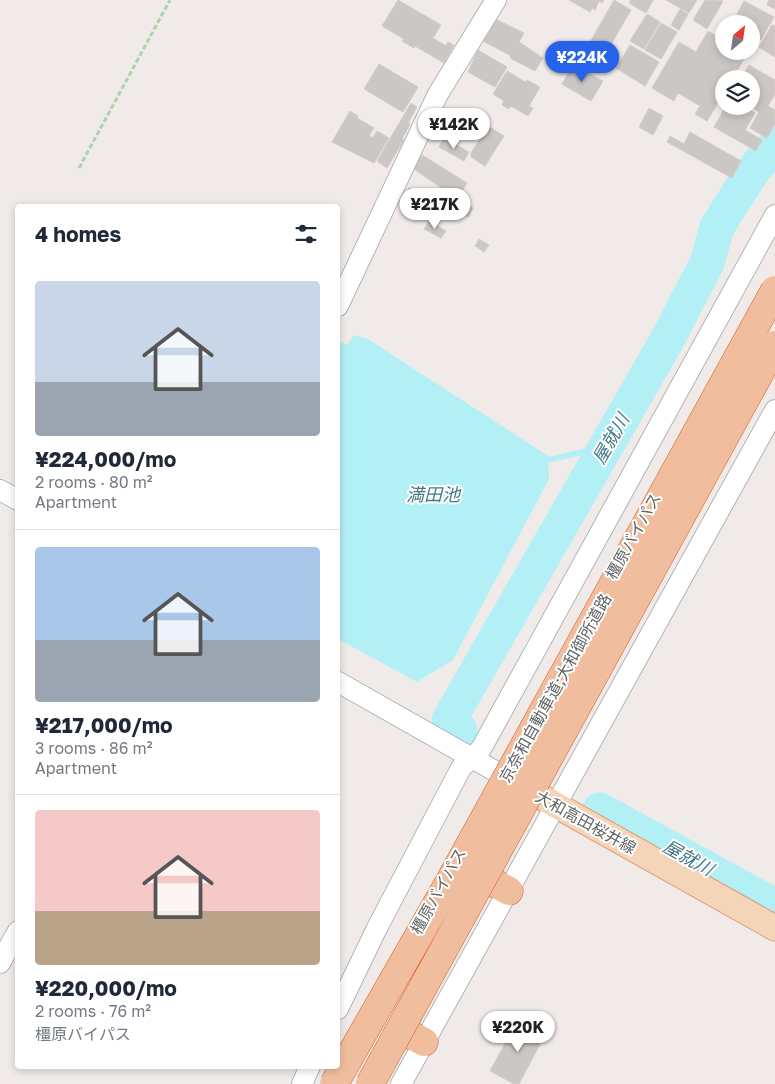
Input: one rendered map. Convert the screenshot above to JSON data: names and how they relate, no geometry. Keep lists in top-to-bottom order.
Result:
{
  "streets": {
    "highway": ["橿原バイパス", "京奈和自動車道;大和御所道路"],
    "main road": ["大和高田桜井線"]
  },
  "crossings": [
    ["橿原バイパス", "京奈和自動車道;大和御所道路"],
    ["橿原バイパス", "大和高田桜井線"]
  ],
  "water": ["屋就川", "満田池"],
  "north": "top right",
  "page": {
    "price": [
      "¥224K",
      "¥142K",
      "¥217K",
      "¥220K"
    ],
    "heading": "4 homes",
    "list": [
      {
        "name": "¥224,000/mo",
        "note": "2 rooms · 80 m² · Apartment"
      },
      {
        "name": "¥217,000/mo",
        "note": "3 rooms · 86 m² · Apartment"
      },
      {
        "name": "¥220,000/mo",
        "note": "2 rooms · 76 m² · 橿原バイパス"
      }
    ]
  }
}
